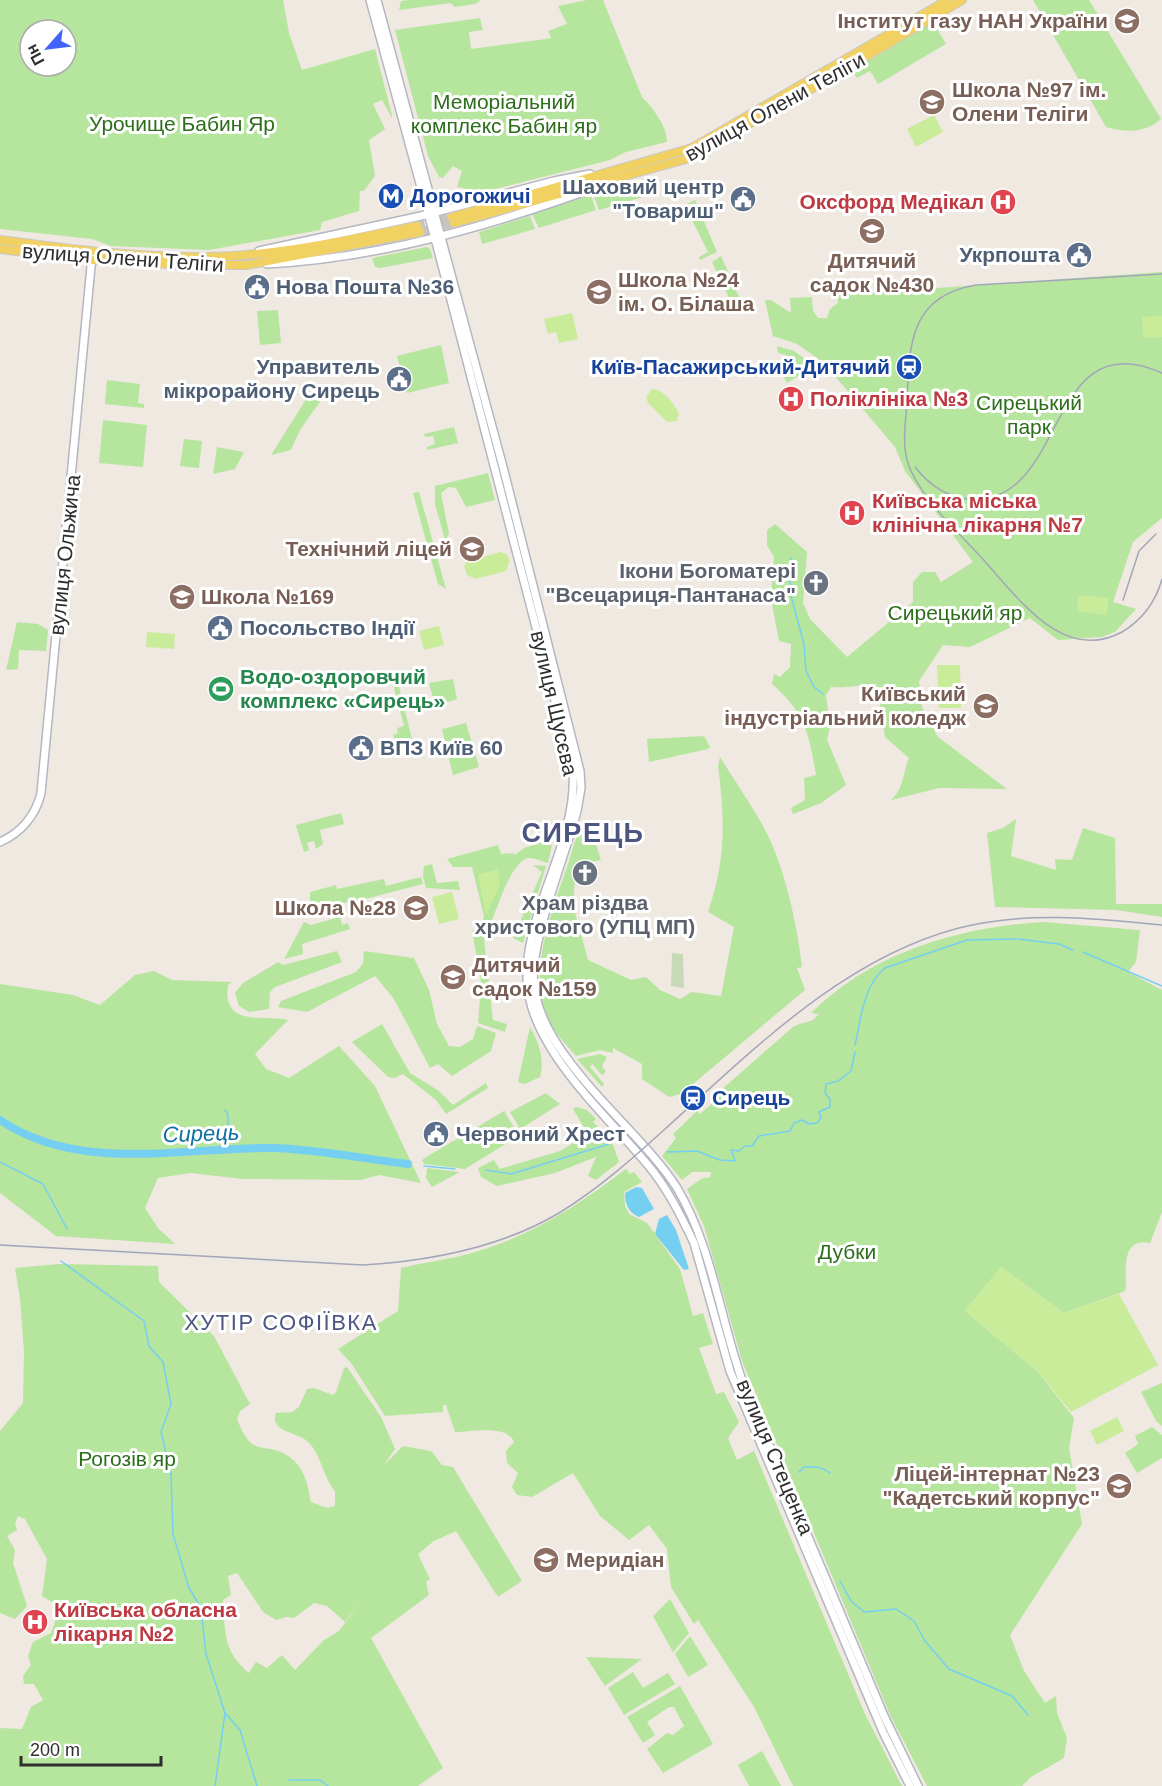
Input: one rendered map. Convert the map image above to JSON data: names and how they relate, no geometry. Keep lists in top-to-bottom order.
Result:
{
  "streets": {
    "main road": [
      "вулиця Олени Теліги",
      "вулиця Ольжича",
      "вулиця Щусєва",
      "вулиця Стеценка"
    ]
  },
  "crossings": [
    ["вулиця Олени Теліги", "вулиця Ольжича"],
    ["вулиця Олени Теліги", "вулиця Щусєва"],
    ["вулиця Щусєва", "вулиця Стеценка"]
  ],
  "districts": ["СИРЕЦЬ", "ХУТІР СОФІЇВКА"],
  "water": ["Сирець"],
  "parks": [
    "Меморіальний комплекс Бабин яр",
    "Урочище Бабин Яр",
    "Сирецький парк",
    "Сирецький яр",
    "Дубки",
    "Рогозів яр"
  ],
  "places": {
    "school or university": [
      "Інститут газу НАН України",
      "Школа №97 ім. Олени Теліги",
      "Дитячий садок №430",
      "Школа №24 ім. О. Білаша",
      "Технічний ліцей",
      "Школа №169",
      "Київський індустріальний коледж",
      "Школа №28",
      "Дитячий садок №159",
      "Ліцей-інтернат №23 \"Кадетський корпус\"",
      "Меридіан"
    ],
    "metro station": ["Дорогожичі"],
    "public building": [
      "Шаховий центр \"Товариш\"",
      "Укрпошта",
      "Нова Пошта №36",
      "Управитель мікрорайону Сирець",
      "Посольство Індії",
      "ВПЗ Київ 60",
      "Червоний Хрест"
    ],
    "hospital": [
      "Оксфорд Медікал",
      "Поліклініка №3",
      "Київська міська клінічна лікарня №7",
      "Київська обласна лікарня №2"
    ],
    "station": ["Київ-Пасажирський-Дитячий", "Сирець"],
    "church": ["Ікони Богоматері \"Всецариця-Пантанаса\"", "Храм різдва христового (УПЦ МП)"],
    "sports": ["Водо-оздоровчий комплекс «Сирець»"]
  },
  "scale_bar": "200 m",
  "north": "bottom left"
}
